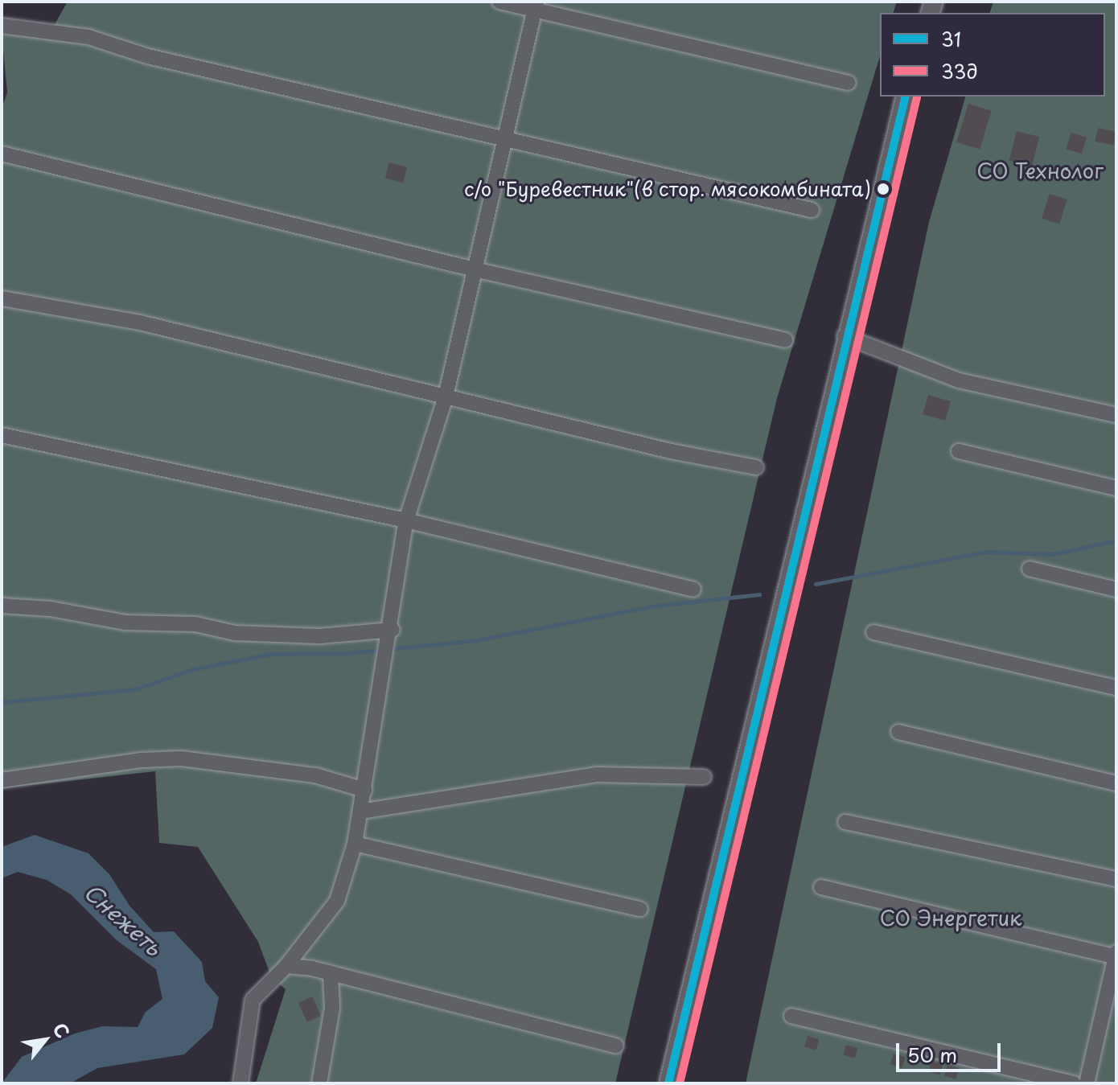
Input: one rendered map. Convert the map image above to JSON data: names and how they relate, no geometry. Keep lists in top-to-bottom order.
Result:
{
  "water": ["Снежеть"],
  "parks": ["СО Технолог", "СО Энергетик"],
  "places": ["с/о \"Буревестник\"(в стор. мясокомбината)"],
  "lines": ["transit line 31", "transit line 33д"],
  "legend": ["31", "33д"],
  "scale_bar": "50 m",
  "north": "top right"
}
